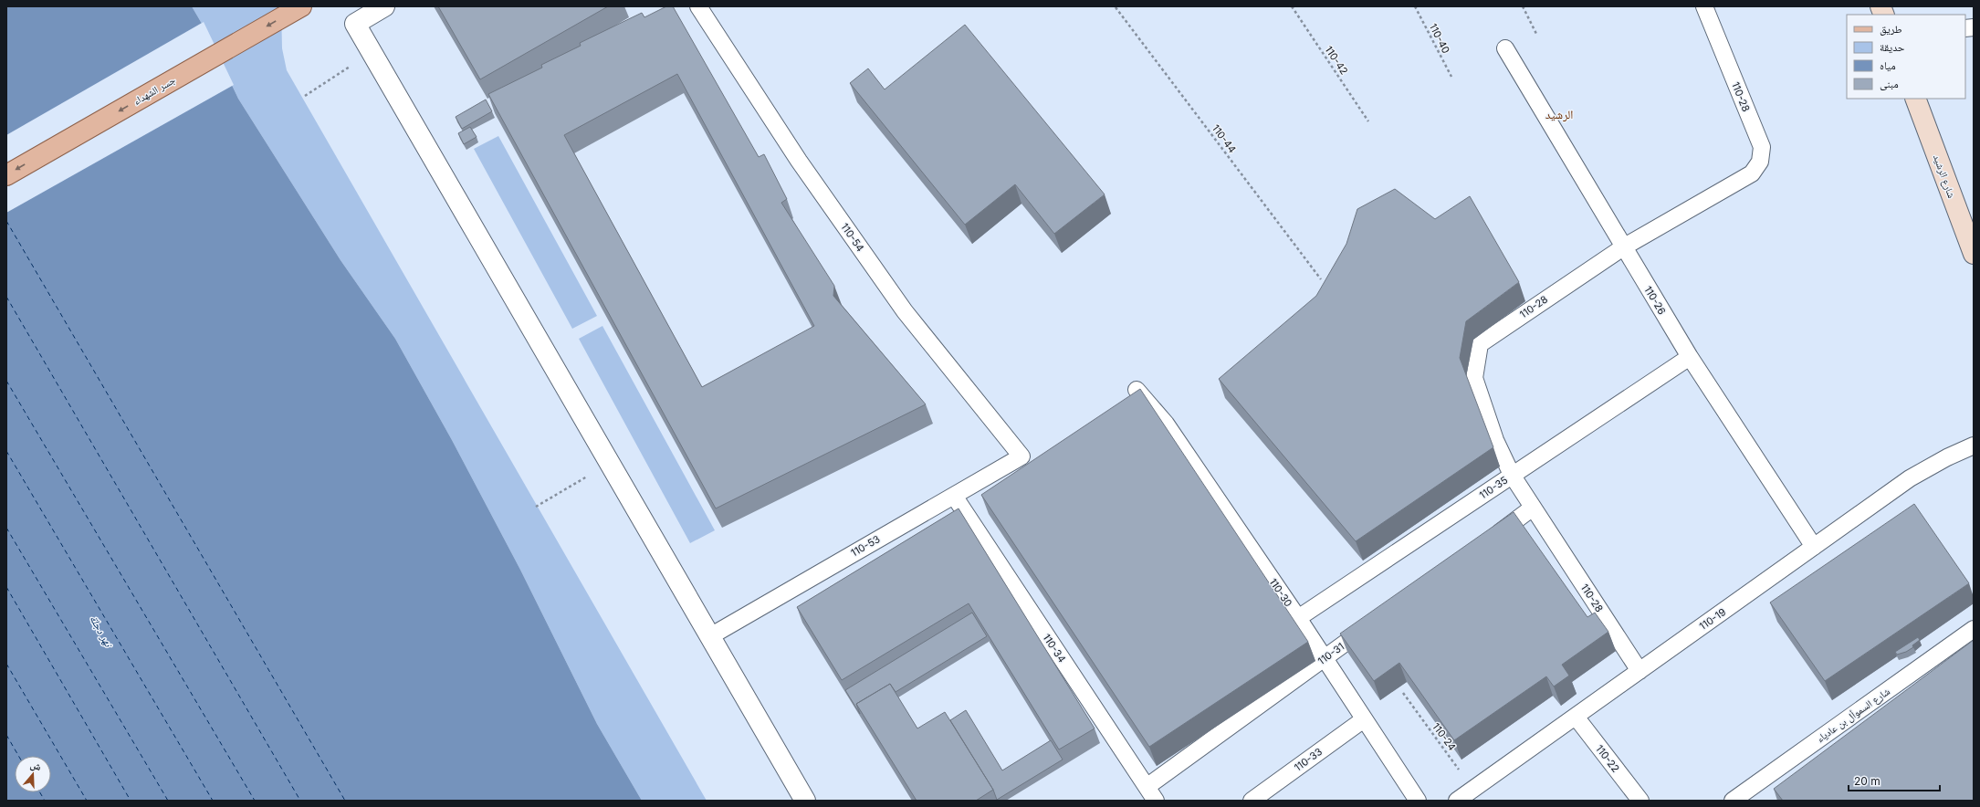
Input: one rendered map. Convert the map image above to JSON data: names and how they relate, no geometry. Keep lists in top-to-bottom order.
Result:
{
  "streets": {
    "main road": ["جسر الشهداء", "شارع الرشيد"],
    "lane": [
      "110-28",
      "110-54",
      "110-26",
      "110-35",
      "110-53",
      "110-30",
      "110-19",
      "110-34",
      "110-31",
      "شارع السموأل بن عادياء",
      "110-22",
      "110-33"
    ],
    "path": [
      "110-40",
      "110-42",
      "110-44",
      "110-24"
    ]
  },
  "crossings": [
    ["110-28", "110-26"],
    ["110-28", "110-35"],
    ["110-28", "110-19"],
    ["110-54", "110-53"],
    ["110-26", "110-35"],
    ["110-26", "110-19"],
    ["110-35", "110-30"],
    ["110-53", "110-34"],
    ["110-30", "110-31"],
    ["110-30", "110-33"],
    ["110-19", "110-24"],
    ["110-19", "110-22"],
    ["110-34", "110-31"]
  ],
  "one_way": ["جسر الشهداء"],
  "districts": ["الرشيد"],
  "water": ["نهر دجلة"],
  "legend": [
    "طريق",
    "حديقة",
    "مياه",
    "مبنى"
  ],
  "scale_bar": "20 m",
  "north": "top"
}
